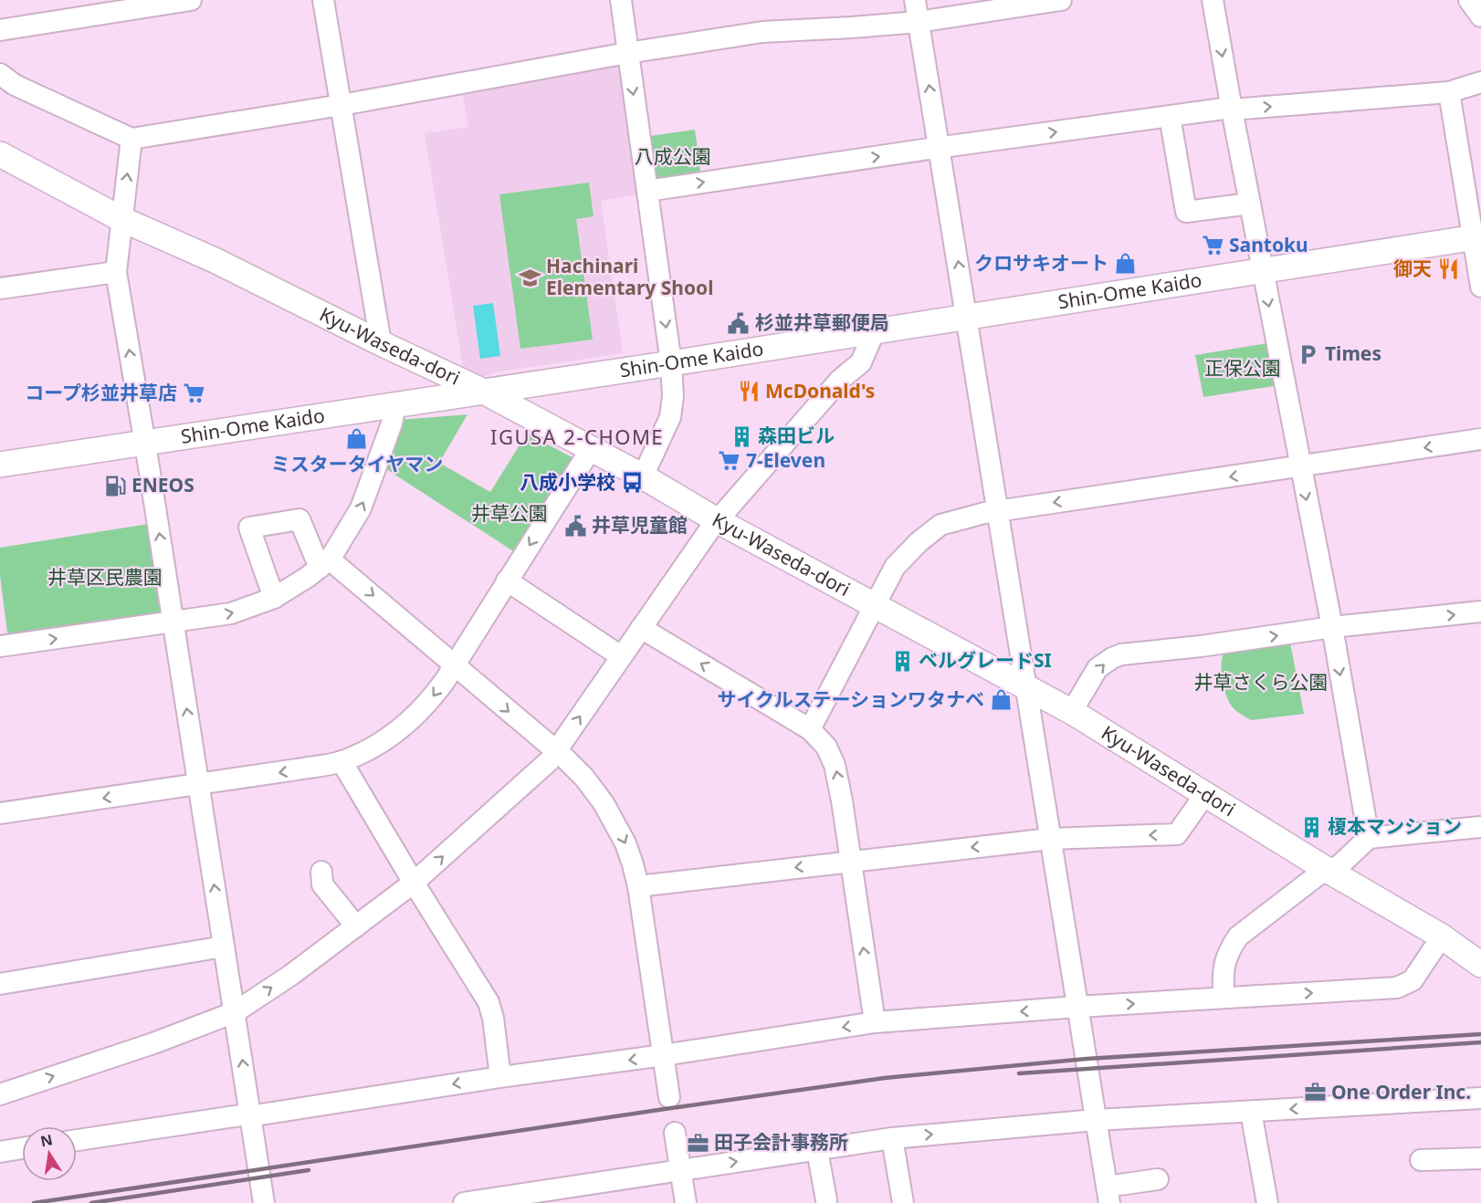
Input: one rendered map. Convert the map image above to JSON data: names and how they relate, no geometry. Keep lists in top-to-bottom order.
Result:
{
  "streets": {
    "main road": ["Shin-Ome Kaido", "Kyu-Waseda-dori"]
  },
  "crossings": [
    ["Shin-Ome Kaido", "Kyu-Waseda-dori"]
  ],
  "districts": ["IGUSA 2-CHOME"],
  "parks": [
    "八成公園",
    "正保公園",
    "井草公園",
    "井草区民農園",
    "井草さくら公園"
  ],
  "places": {
    "supermarket": ["Santoku", "コープ杉並井草店", "7-Eleven"],
    "shop": ["クロサキオート", "ミスタータイヤマン", "サイクルステーションワタナベ"],
    "restaurant": ["御天", "McDonald's"],
    "school or university": ["Hachinari Elementary Shool"],
    "public building": ["杉並井草郵便局", "井草児童館"],
    "parking": ["Times"],
    "building": ["森田ビル", "ベルグレードSI", "榎本マンション"],
    "bus stop": ["八成小学校"],
    "fuel station": ["ENEOS"],
    "office": ["One Order Inc.", "田子会計事務所"]
  },
  "north": "top"
}
